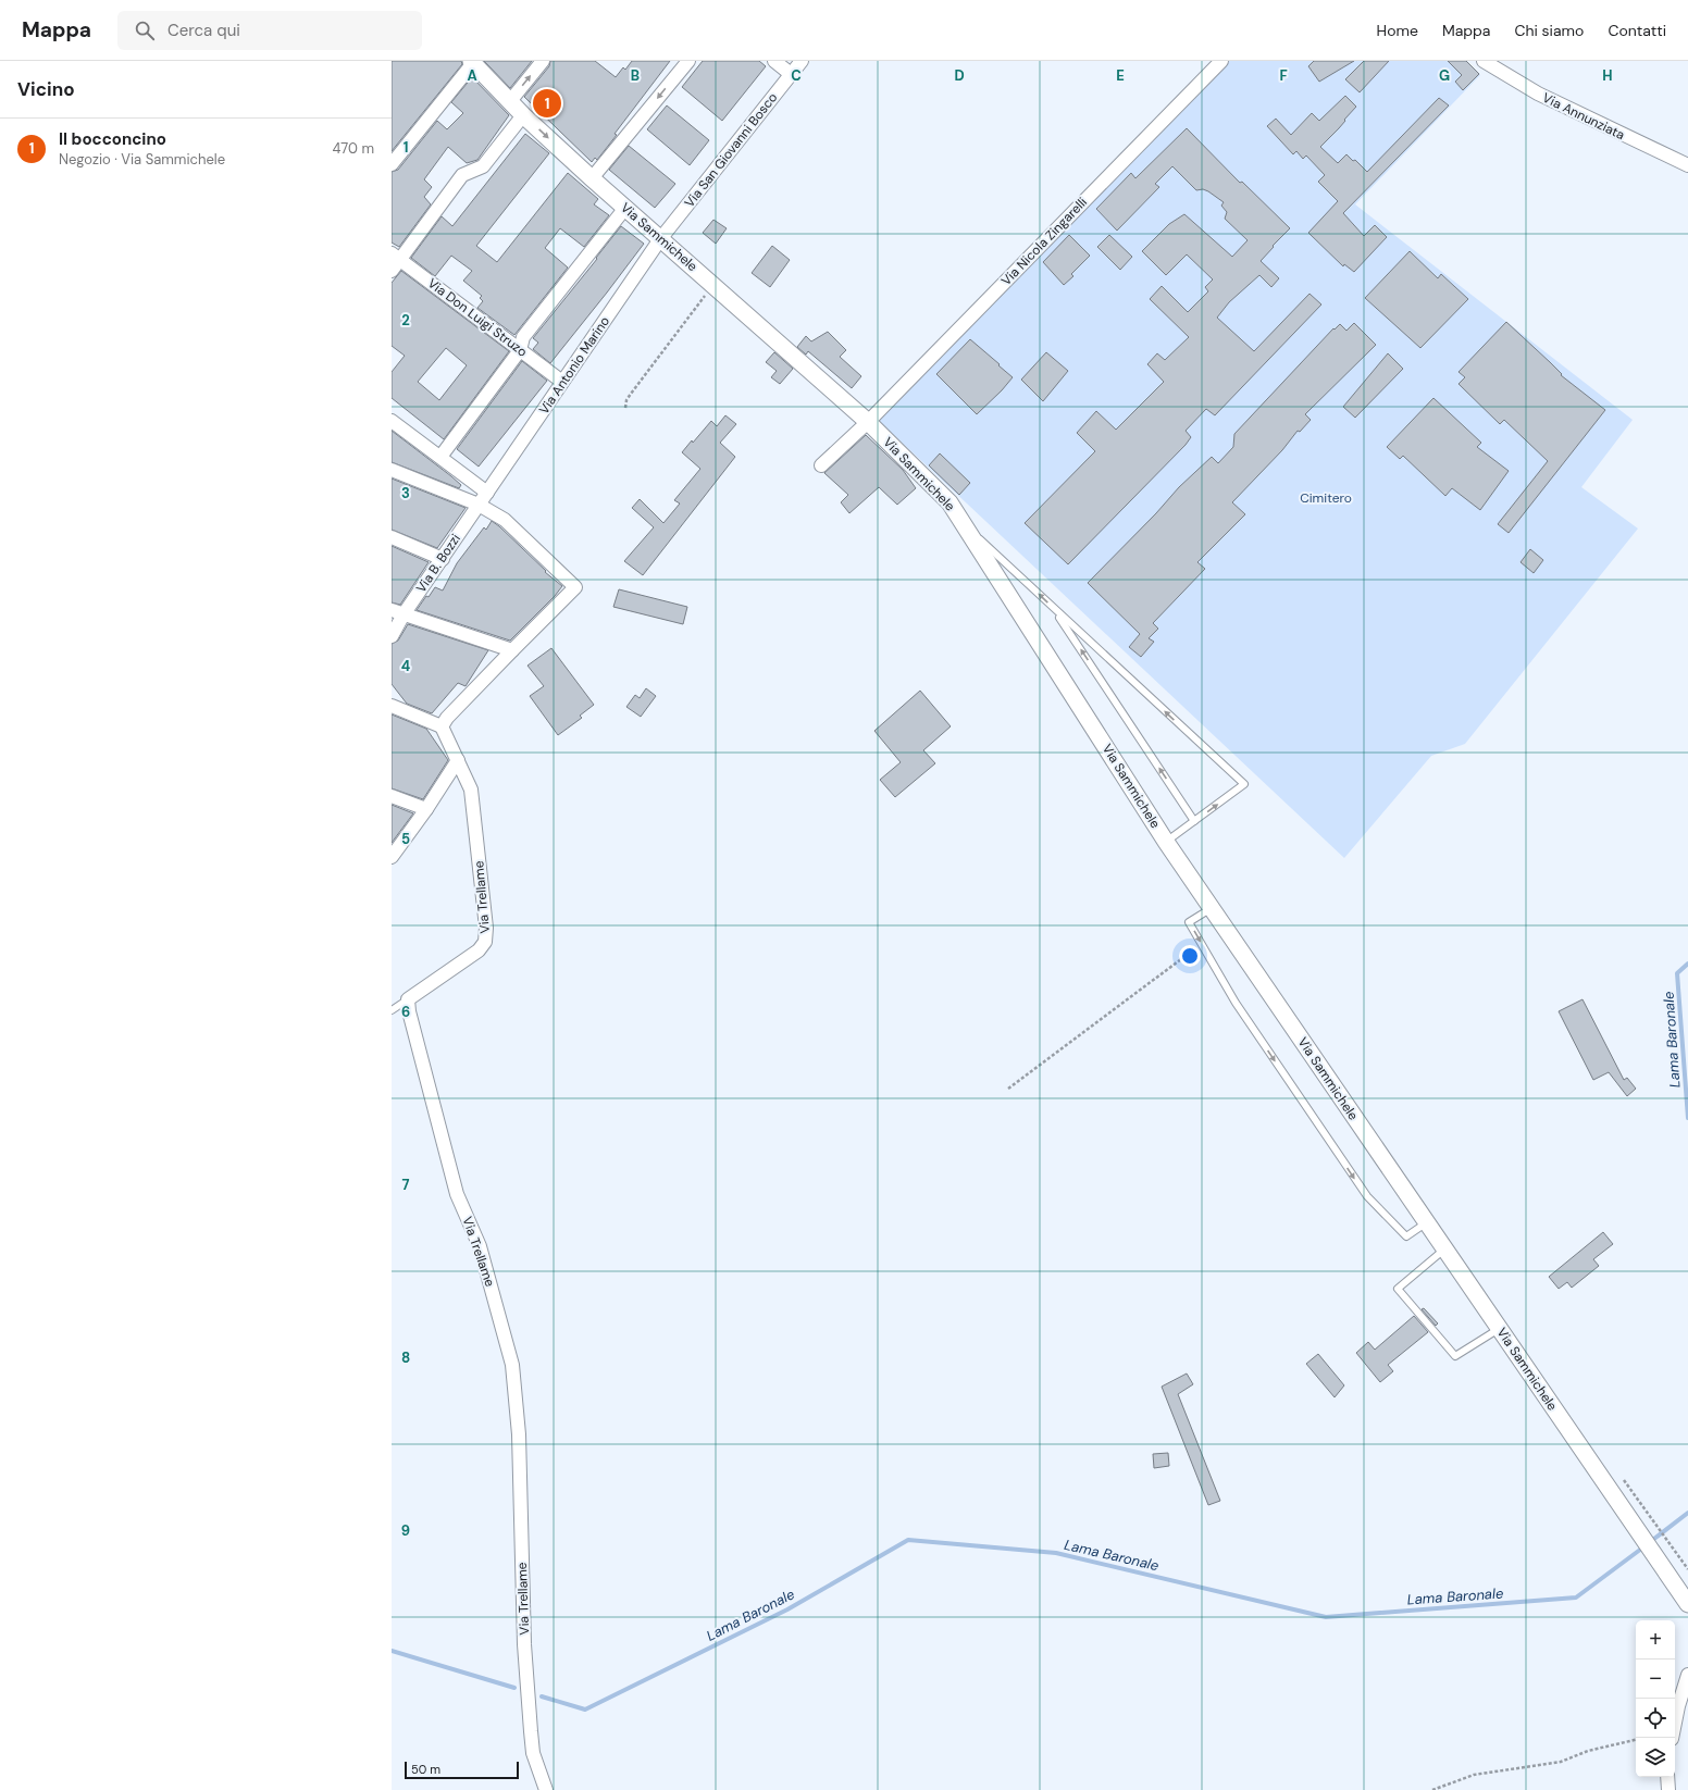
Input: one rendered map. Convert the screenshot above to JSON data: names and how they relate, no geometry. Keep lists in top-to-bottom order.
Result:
{
  "streets": {
    "street": [
      "Via Annunziata",
      "Via San Giovanni Bosco",
      "Via Sammichele",
      "Via Nicola Zingarelli",
      "Via Don Luigi Struzo",
      "Via Antonio Marino",
      "Via B. Bozzi",
      "Via Trellame"
    ]
  },
  "crossings": [
    ["Via San Giovanni Bosco", "Via Sammichele"],
    ["Via San Giovanni Bosco", "Via Antonio Marino"],
    ["Via Sammichele", "Via Nicola Zingarelli"],
    ["Via Sammichele", "Via Antonio Marino"],
    ["Via Don Luigi Struzo", "Via Antonio Marino"],
    ["Via Antonio Marino", "Via B. Bozzi"]
  ],
  "water": ["Lama Baronale"],
  "parks": ["Cimitero"],
  "scale_bar": "50 m",
  "page": {
    "header": "Mappa",
    "search": "Cerca qui",
    "nav": [
      "Home",
      "Mappa",
      "Chi siamo",
      "Contatti"
    ],
    "heading": "Vicino",
    "pins": "1",
    "list": [
      {
        "mark": "1",
        "name": "Il bocconcino",
        "note": "Negozio · Via Sammichele",
        "value": "470 m"
      }
    ],
    "map_buttons": ["+", "−"],
    "scale": "50 m"
  },
  "grid": {
    "columns": [
      "A",
      "B",
      "C",
      "D",
      "E",
      "F",
      "G",
      "H"
    ],
    "rows": [
      "1",
      "2",
      "3",
      "4",
      "5",
      "6",
      "7",
      "8",
      "9"
    ]
  }
}
